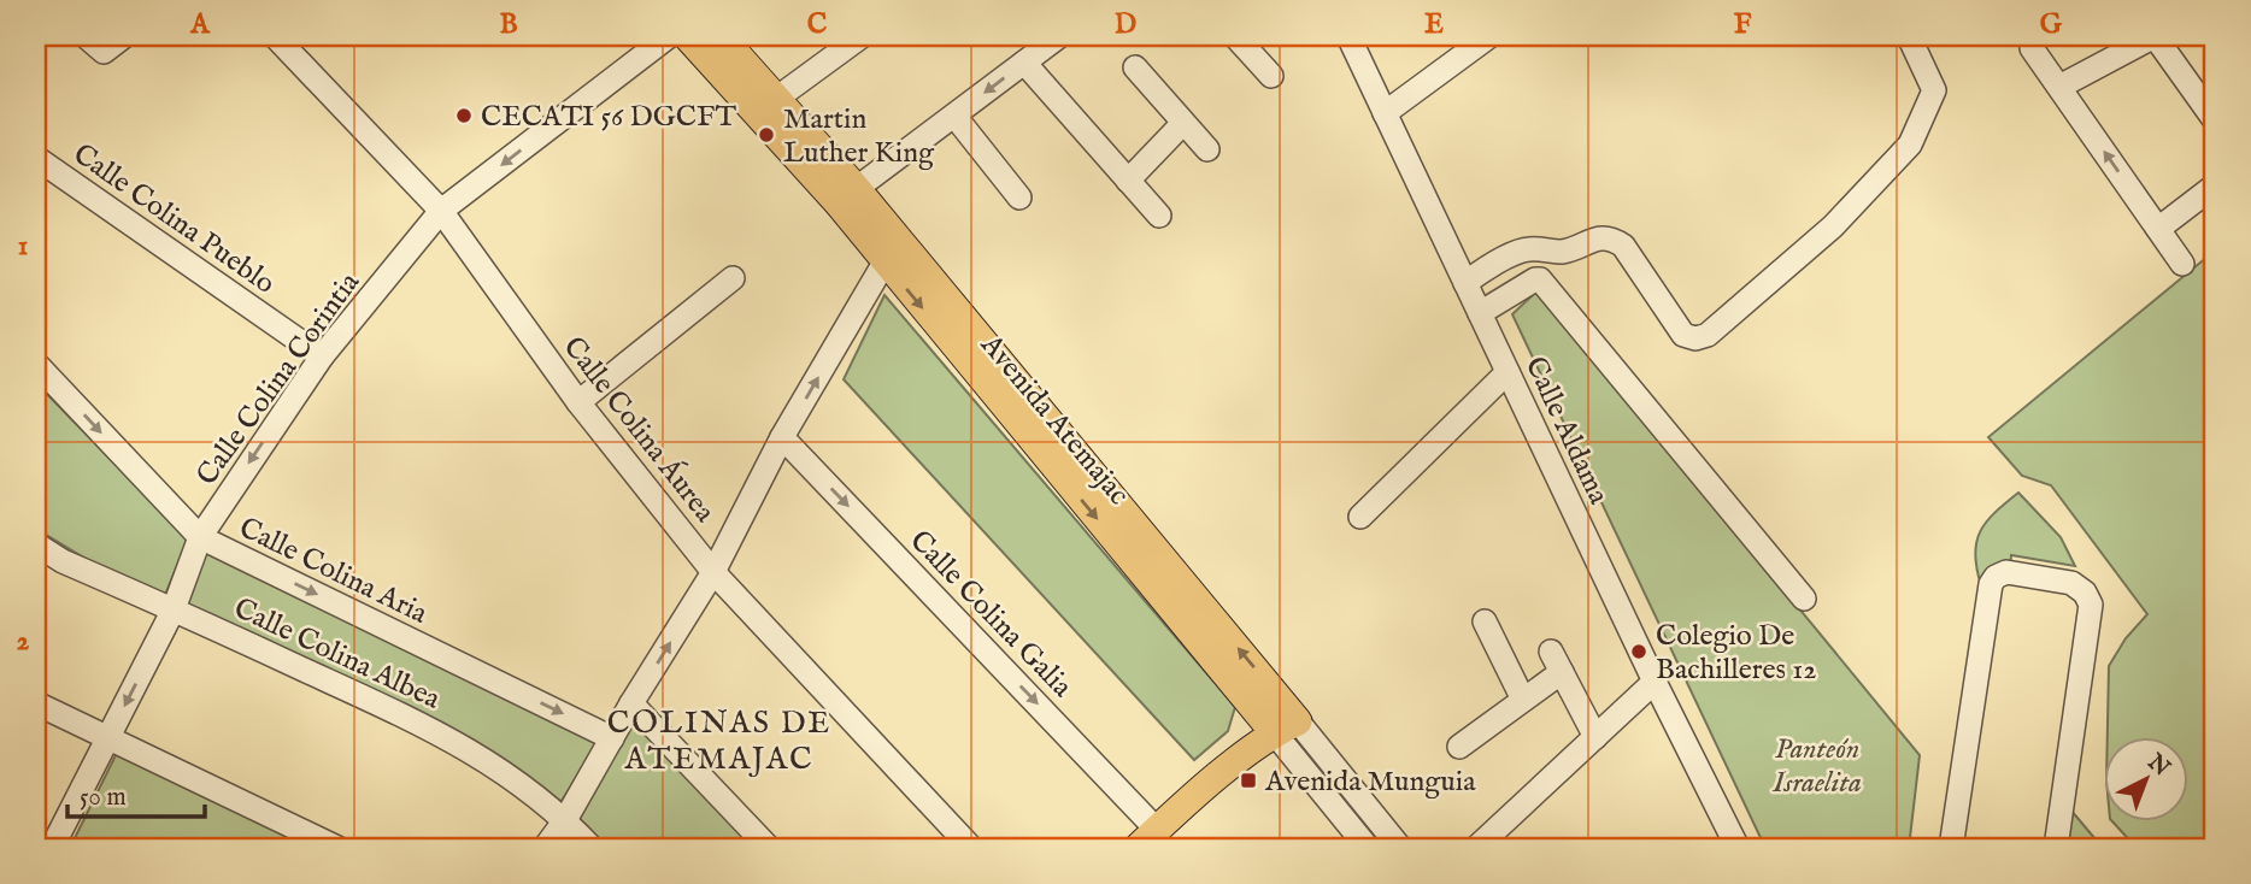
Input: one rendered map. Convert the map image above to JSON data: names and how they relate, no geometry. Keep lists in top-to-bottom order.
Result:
{
  "streets": {
    "main road": ["Avenida Atemajac"],
    "street": [
      "Calle Colina Pueblo",
      "Calle Colina Corintia",
      "Calle Colina Áurea",
      "Calle Aldama",
      "Calle Colina Aria",
      "Calle Colina Galia",
      "Calle Colina Albea"
    ]
  },
  "crossings": [
    ["Calle Colina Pueblo", "Calle Colina Corintia"],
    ["Calle Colina Corintia", "Calle Colina Áurea"],
    ["Calle Colina Corintia", "Calle Colina Aria"],
    ["Calle Colina Corintia", "Calle Colina Albea"]
  ],
  "one_way": ["Calle Colina Corintia", "Calle Colina Aria", "Calle Colina Galia"],
  "districts": ["COLINAS DE ATEMAJAC"],
  "parks": ["Panteón Israelita"],
  "places": {
    "other": ["CECATI 56 DGCFT", "Martin Luther King", "Colegio De Bachilleres 12"],
    "transit": ["Avenida Munguia"]
  },
  "scale_bar": "50 m",
  "north": "top right",
  "grid": {
    "columns": [
      "A",
      "B",
      "C",
      "D",
      "E",
      "F",
      "G"
    ],
    "rows": ["1", "2"]
  }
}
